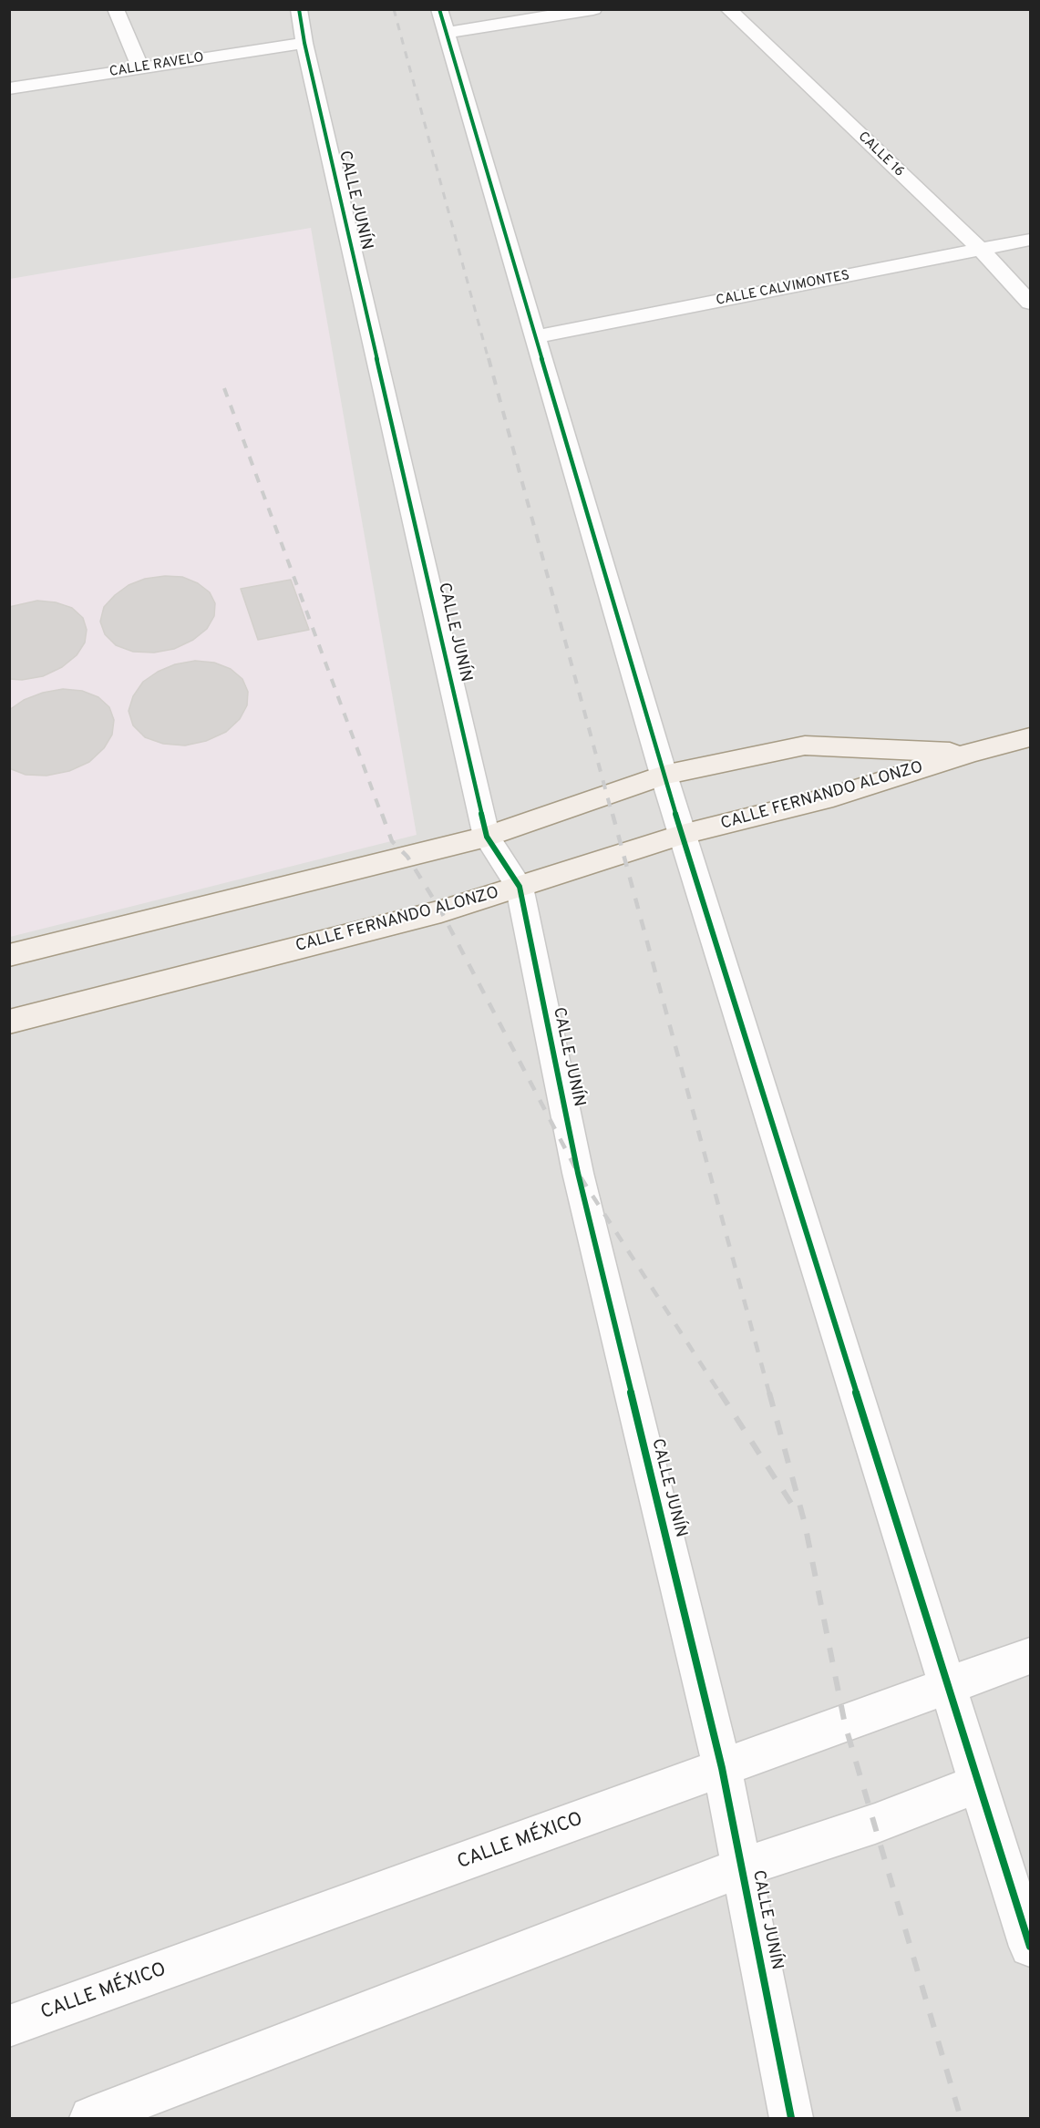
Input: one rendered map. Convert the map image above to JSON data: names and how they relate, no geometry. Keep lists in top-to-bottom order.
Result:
{
  "streets": {
    "main road": ["CALLE FERNANDO ALONZO"],
    "street": [
      "CALLE RAVELO",
      "CALLE 16",
      "CALLE JUNÍN",
      "CALLE CALVIMONTES",
      "CALLE MÉXICO"
    ]
  },
  "crossings": [
    ["CALLE RAVELO", "CALLE JUNÍN"],
    ["CALLE 16", "CALLE CALVIMONTES"],
    ["CALLE JUNÍN", "CALLE FERNANDO ALONZO"],
    ["CALLE JUNÍN", "CALLE MÉXICO"]
  ]
}
